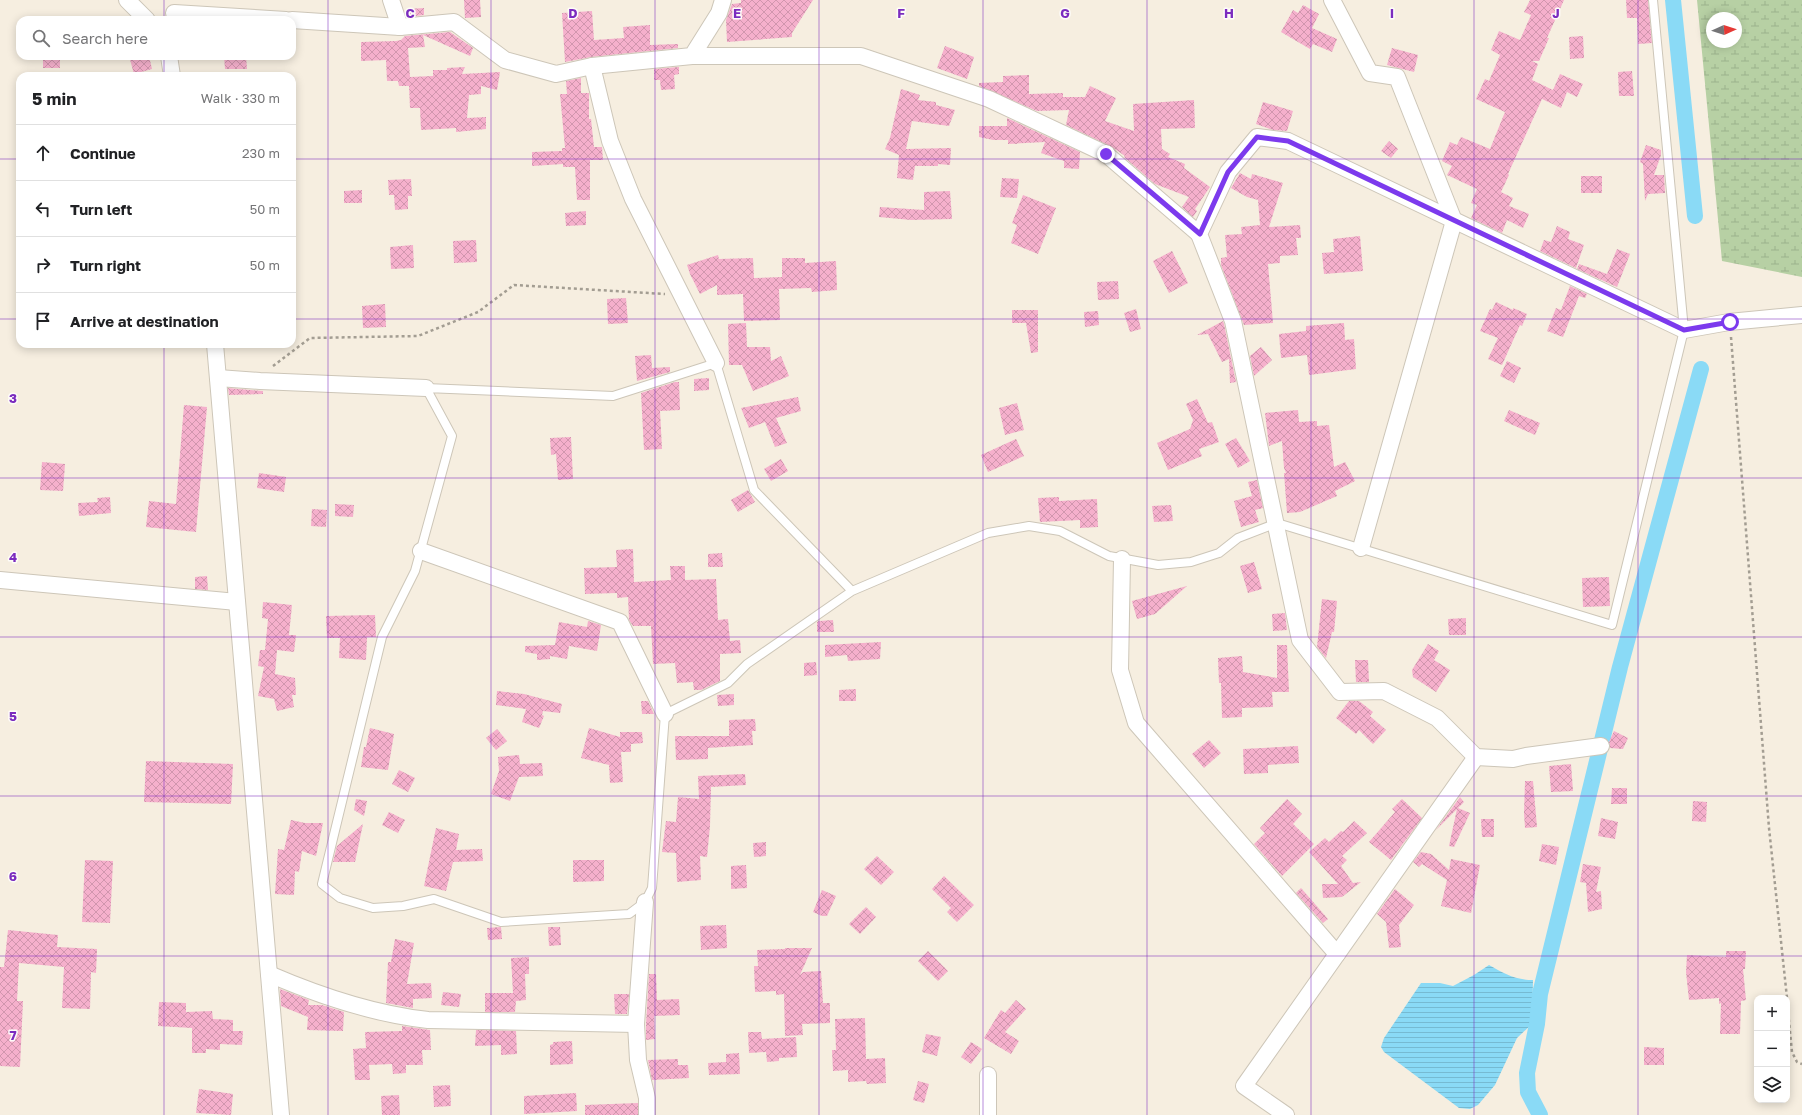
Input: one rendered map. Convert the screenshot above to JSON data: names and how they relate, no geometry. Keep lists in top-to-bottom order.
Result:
{
  "north": "right",
  "page": {
    "search": "Search here",
    "heading": ["5 min", "Walk · 330 m"],
    "list": [
      ["Continue", "230 m"],
      ["Turn left", "50 m"],
      ["Turn right", "50 m"],
      "Arrive at destination"
    ],
    "map_buttons": ["+", "−"]
  },
  "grid": {
    "columns": [
      "C",
      "D",
      "E",
      "F",
      "G",
      "H",
      "I",
      "J"
    ],
    "rows": [
      "3",
      "4",
      "5",
      "6",
      "7"
    ]
  }
}
